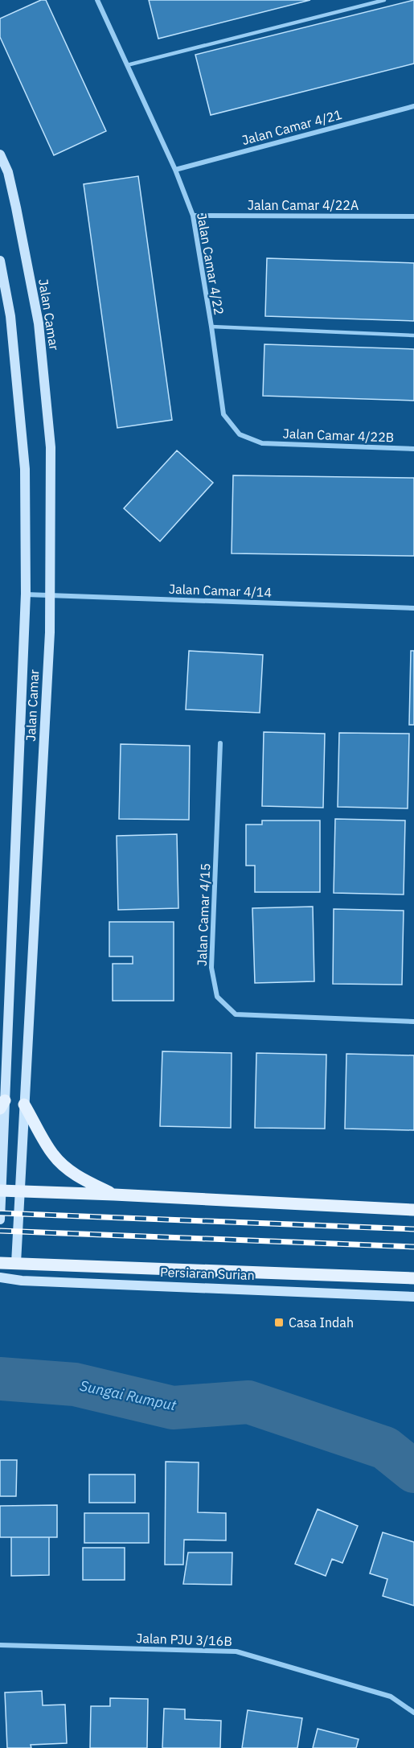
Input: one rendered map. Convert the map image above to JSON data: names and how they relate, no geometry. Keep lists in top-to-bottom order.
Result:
{
  "streets": {
    "main road": ["Persiaran Surian"],
    "street": [
      "Jalan Camar 4/21",
      "Jalan Camar 4/22A",
      "Jalan Camar 4/22",
      "Jalan Camar",
      "Jalan Camar 4/22B",
      "Jalan Camar 4/14",
      "Jalan Camar 4/15",
      "Jalan PJU 3/16B"
    ]
  },
  "crossings": [
    ["Jalan Camar 4/21", "Jalan Camar 4/22"],
    ["Jalan Camar 4/22A", "Jalan Camar 4/22"],
    ["Jalan Camar 4/22", "Jalan Camar 4/22B"],
    ["Jalan Camar", "Jalan Camar 4/14"],
    ["Jalan Camar", "Persiaran Surian"]
  ],
  "water": ["Sungai Rumput"],
  "places": {
    "transit": ["Casa Indah"]
  }
}
